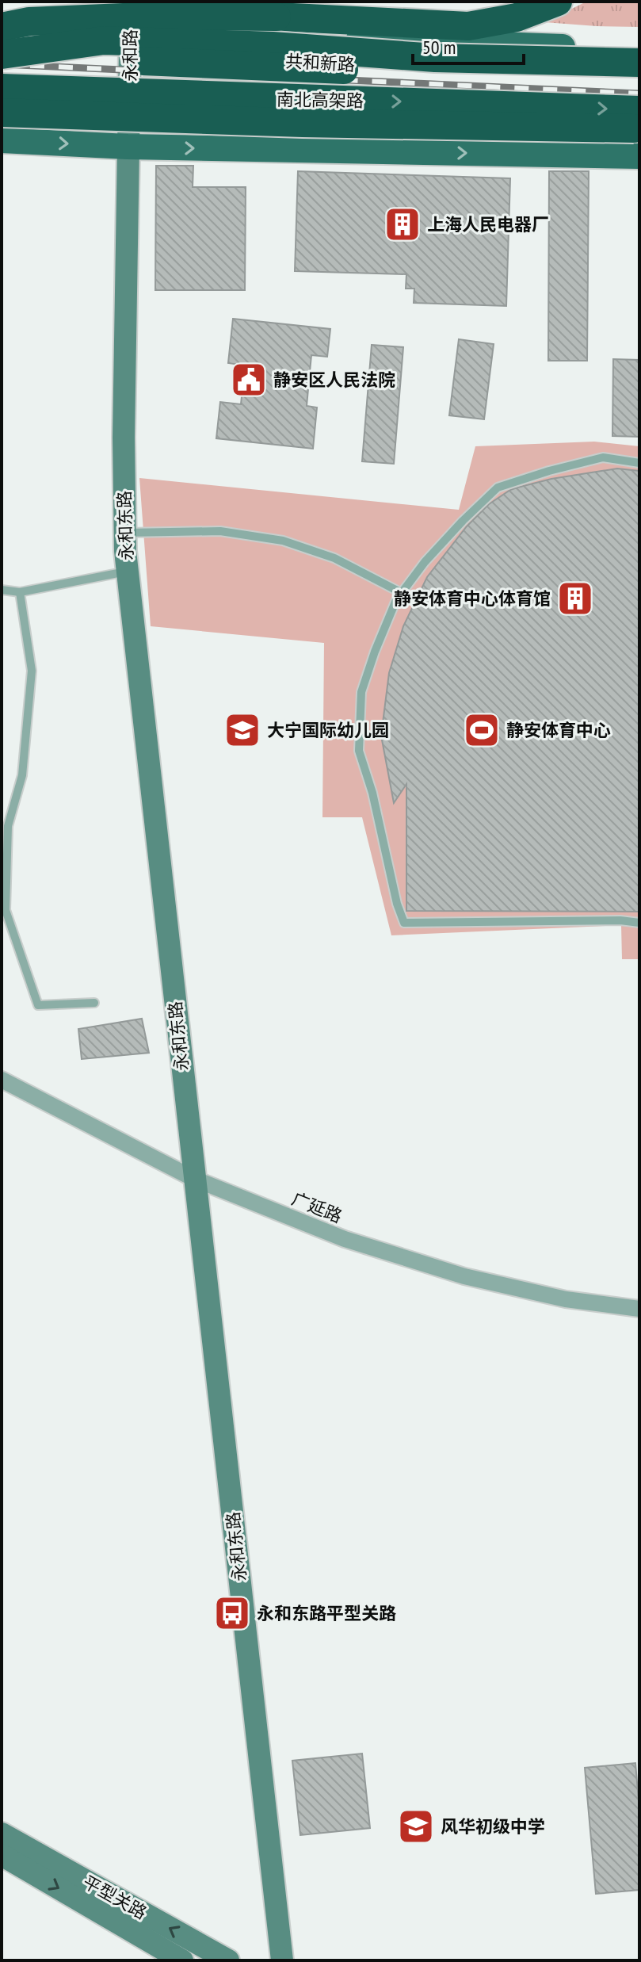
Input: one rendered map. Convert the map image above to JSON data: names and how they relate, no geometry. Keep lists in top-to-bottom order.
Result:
{
  "streets": {
    "highway": ["南北高架路"],
    "main road": ["共和新路"],
    "street": [
      "永和路",
      "永和东路",
      "广延路",
      "平型关路"
    ]
  },
  "crossings": [
    ["永和路", "共和新路"],
    ["永和路", "永和东路"],
    ["共和新路", "南北高架路"],
    ["永和东路", "广延路"]
  ],
  "places": {
    "building": ["上海人民电器厂", "静安体育中心体育馆"],
    "public building": ["静安区人民法院"],
    "school or university": ["大宁国际幼儿园", "风华初级中学"],
    "sports": ["静安体育中心"],
    "bus stop": ["永和东路平型关路"]
  },
  "scale_bar": "50 m"
}
